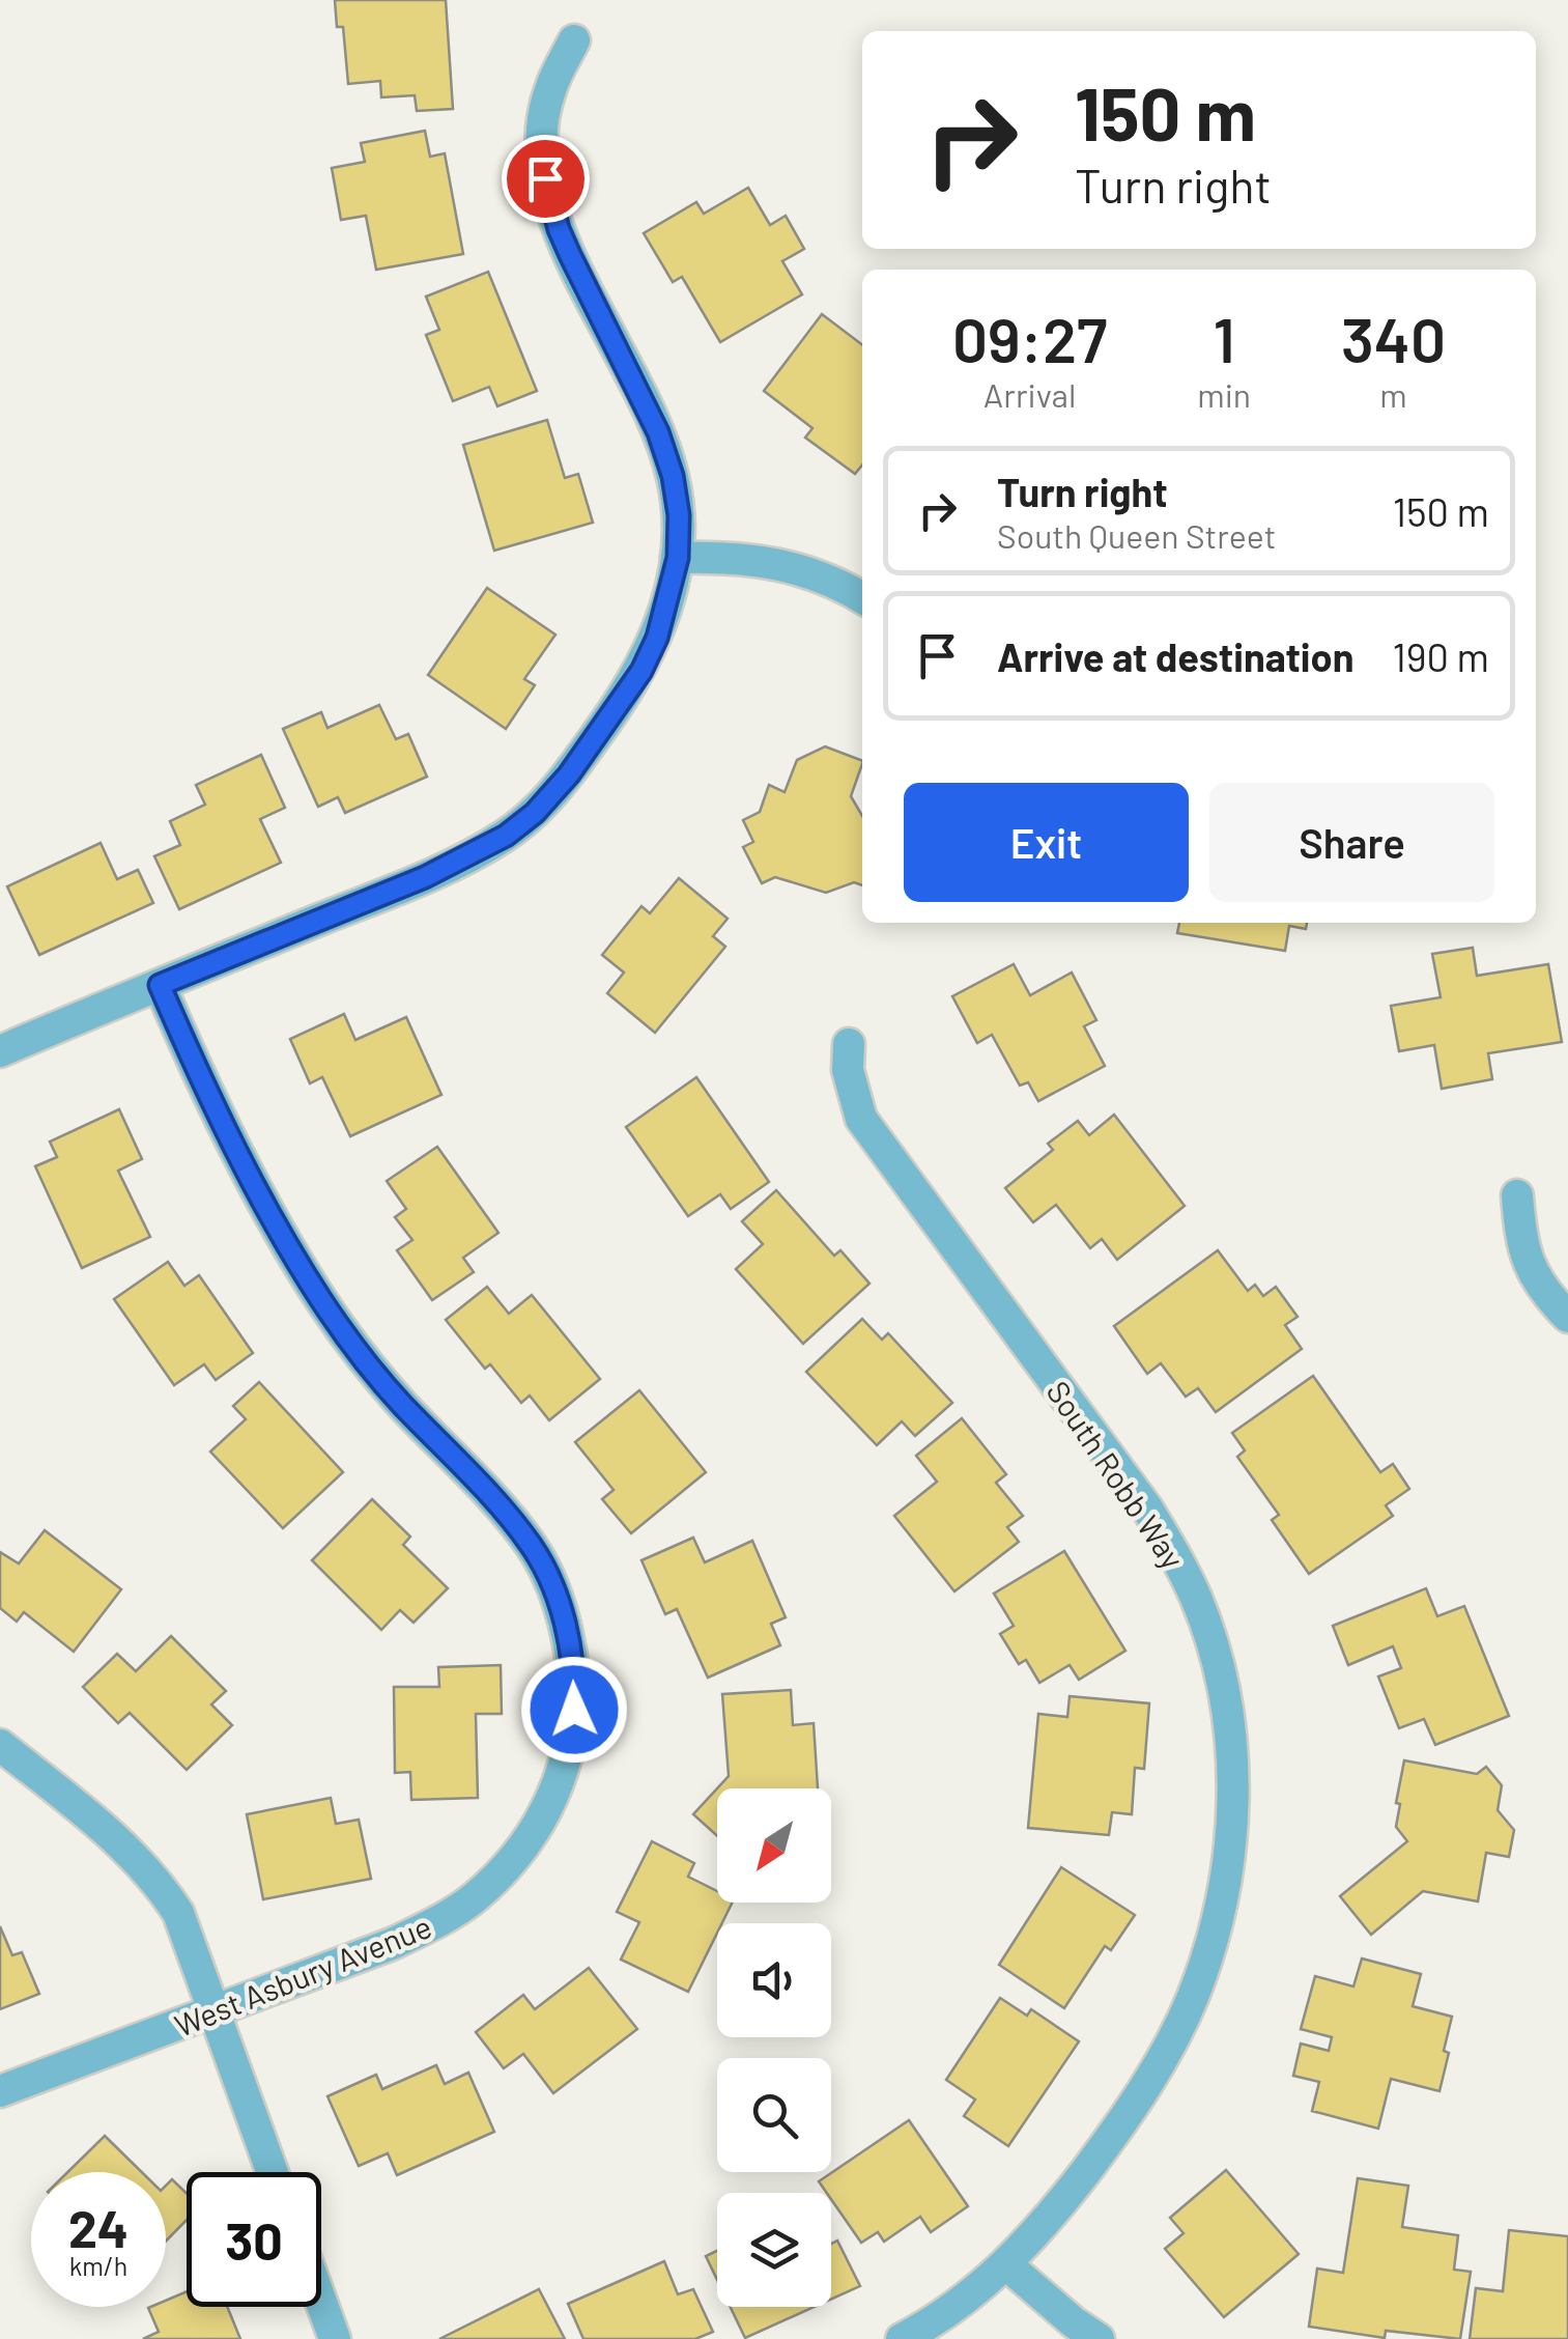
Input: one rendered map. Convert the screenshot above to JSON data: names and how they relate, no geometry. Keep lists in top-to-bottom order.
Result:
{
  "streets": {
    "street": ["South Robb Way", "West Asbury Avenue"]
  },
  "north": "bottom left",
  "page": {
    "turn": ["150 m", "Turn right"],
    "eta": [
      "09:27",
      "Arrival",
      "1",
      "min",
      "340",
      "m"
    ],
    "list": [
      {
        "name": "Turn right",
        "note": "South Queen Street",
        "value": "150 m"
      },
      {
        "name": "Arrive at destination",
        "value": "190 m"
      }
    ],
    "buttons": ["Exit", "Share"],
    "speed": "24 km/h",
    "limit": "30"
  }
}
